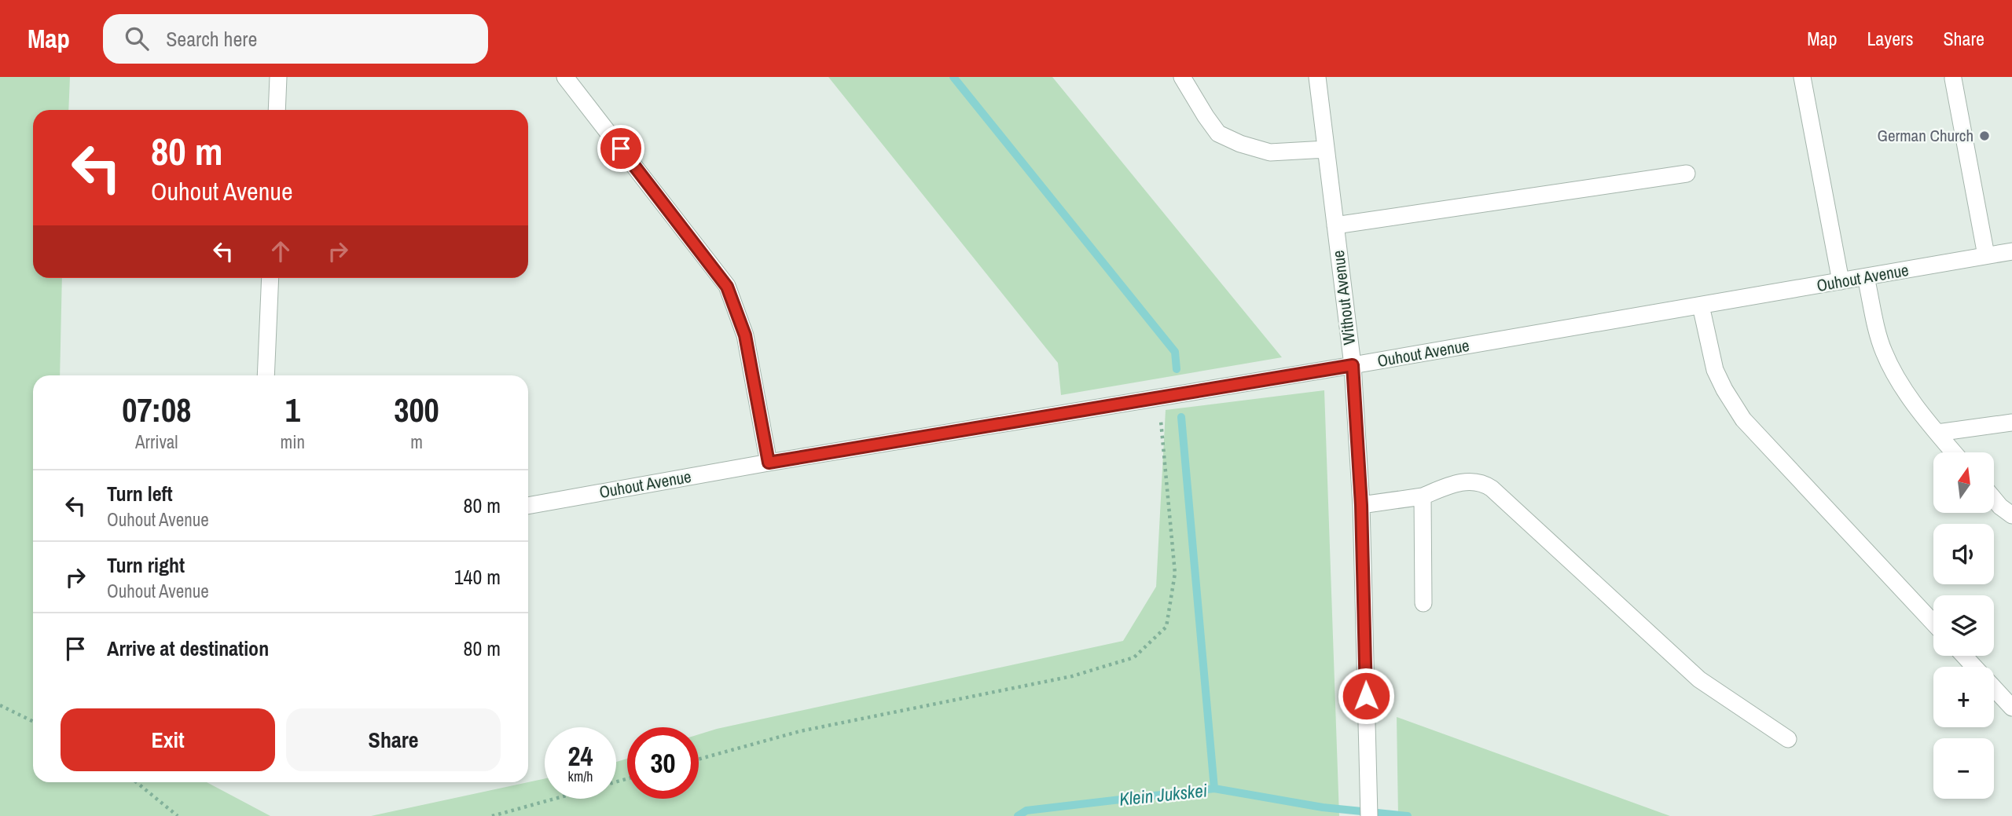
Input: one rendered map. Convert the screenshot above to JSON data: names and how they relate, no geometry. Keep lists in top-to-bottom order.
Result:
{
  "streets": {
    "street": ["Ouhout Avenue", "Without Avenue"]
  },
  "crossings": [
    ["Ouhout Avenue", "Without Avenue"]
  ],
  "water": ["Klein Jukskei"],
  "places": ["German Church"],
  "north": "top",
  "page": {
    "header": "Map",
    "search": "Search here",
    "nav": ["Map", "Layers", "Share"],
    "turn": ["80 m", "Ouhout Avenue"],
    "eta": [
      "07:08",
      "Arrival",
      "1",
      "min",
      "300",
      "m"
    ],
    "map_buttons": ["+", "−"],
    "list": [
      {
        "name": "Turn left",
        "note": "Ouhout Avenue",
        "value": "80 m"
      },
      {
        "name": "Turn right",
        "note": "Ouhout Avenue",
        "value": "140 m"
      },
      {
        "name": "Arrive at destination",
        "value": "80 m"
      }
    ],
    "buttons": ["Exit", "Share"],
    "speed": "24 km/h",
    "limit": "30"
  }
}
